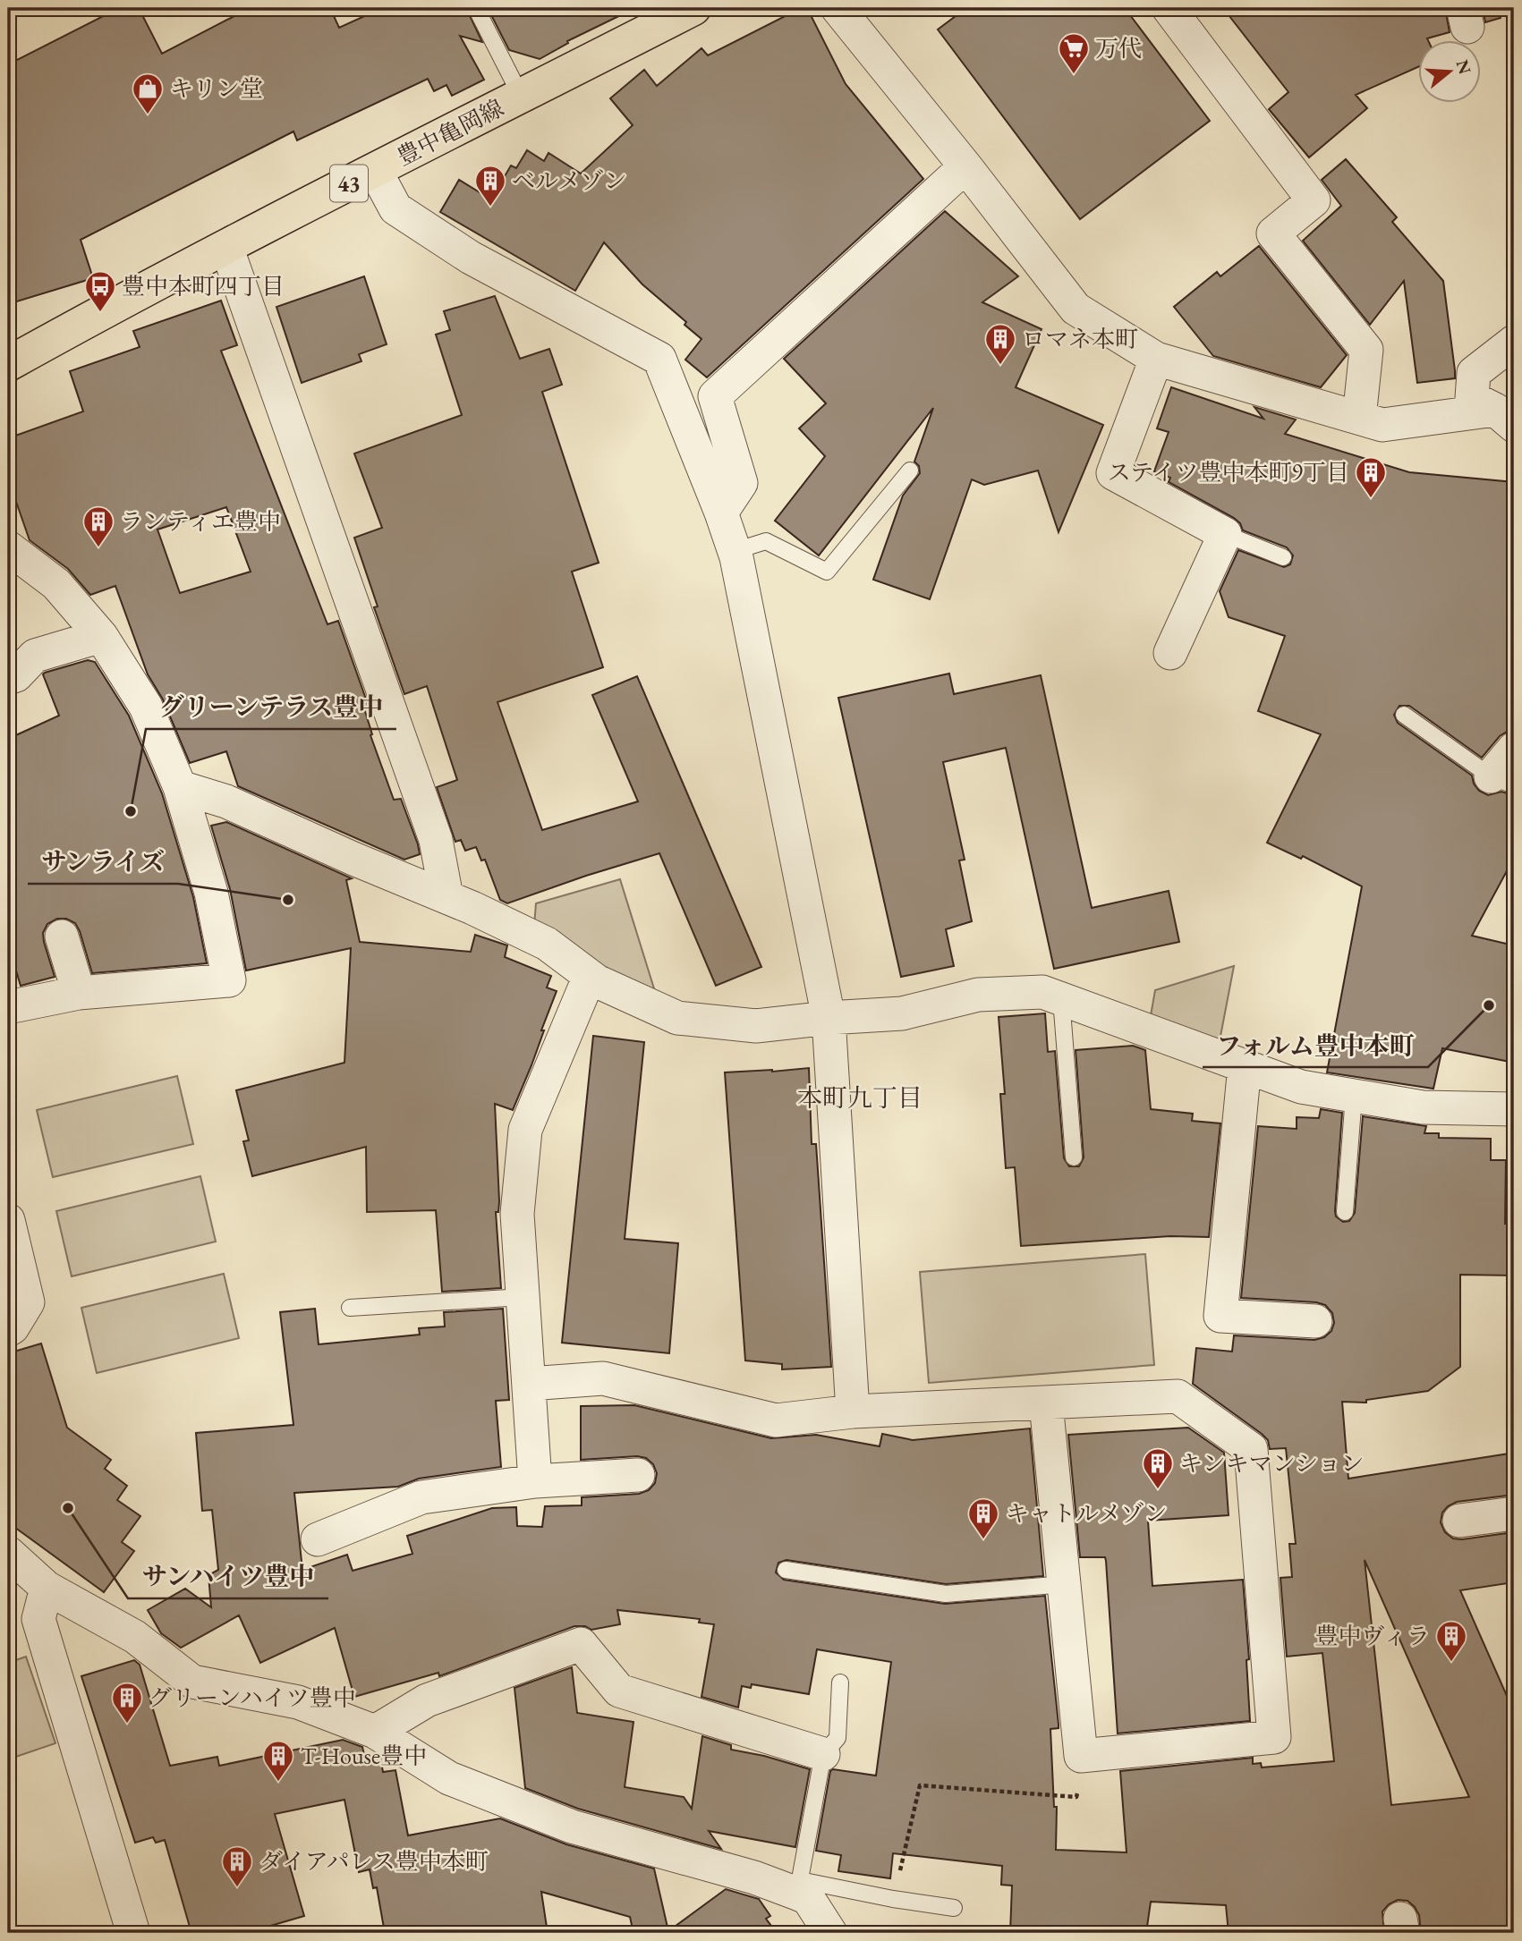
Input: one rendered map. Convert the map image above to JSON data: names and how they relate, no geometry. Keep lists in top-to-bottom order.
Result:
{
  "streets": {
    "main road": ["豊中亀岡線", "43"]
  },
  "districts": ["本町九丁目"],
  "places": {
    "supermarket": ["万代"],
    "shop": ["キリン堂"],
    "building": [
      "ベルメゾン",
      "ロマネ本町",
      "ステイツ豊中本町9丁目",
      "ランティエ豊中",
      "キンキマンション",
      "キャトルメゾン",
      "豊中ヴィラ",
      "グリーンハイツ豊中",
      "T-House豊中",
      "ダイアパレス豊中本町"
    ],
    "bus stop": ["豊中本町四丁目"],
    "other": [
      "グリーンテラス豊中",
      "サンライズ",
      "フォルム豊中本町",
      "サンハイツ豊中"
    ]
  },
  "north": "right"
}
